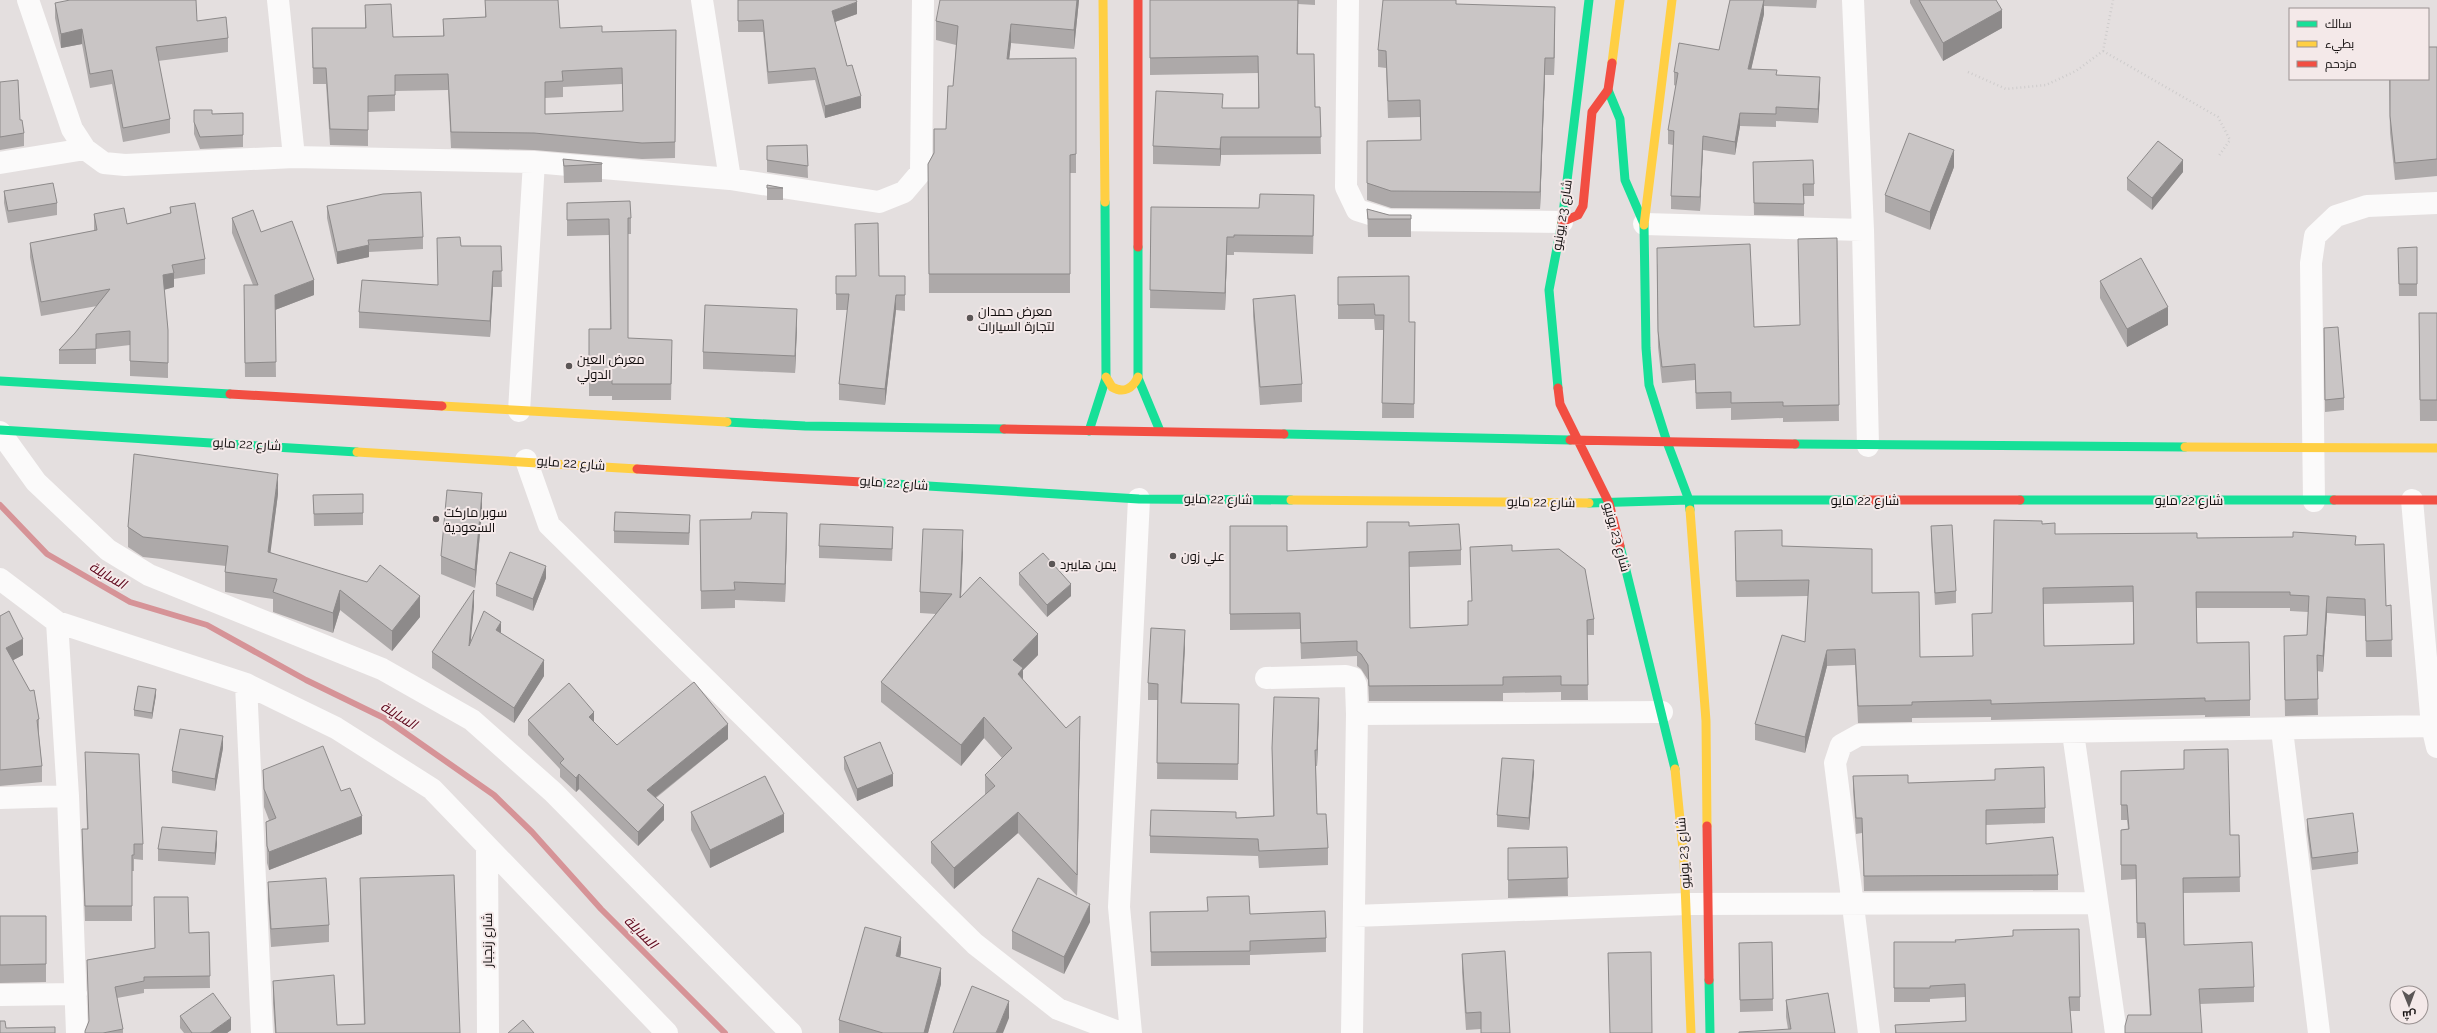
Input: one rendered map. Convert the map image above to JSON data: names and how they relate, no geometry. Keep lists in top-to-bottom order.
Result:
{
  "streets": {
    "main road": ["شارع 23 يونيو", "شارع 22 مايو"],
    "street": ["شارع زنجبار"]
  },
  "crossings": [
    ["شارع 23 يونيو", "شارع 22 مايو"]
  ],
  "water": ["السايلة"],
  "places": [
    "معرض حمدان لتجارة السيارات",
    "معرض العين الدولي",
    "سوبر ماركت السعودية",
    "علي زون",
    "يمن هايبرد"
  ],
  "legend": ["سالك", "بطيء", "مزدحم"],
  "north": "bottom"
}
